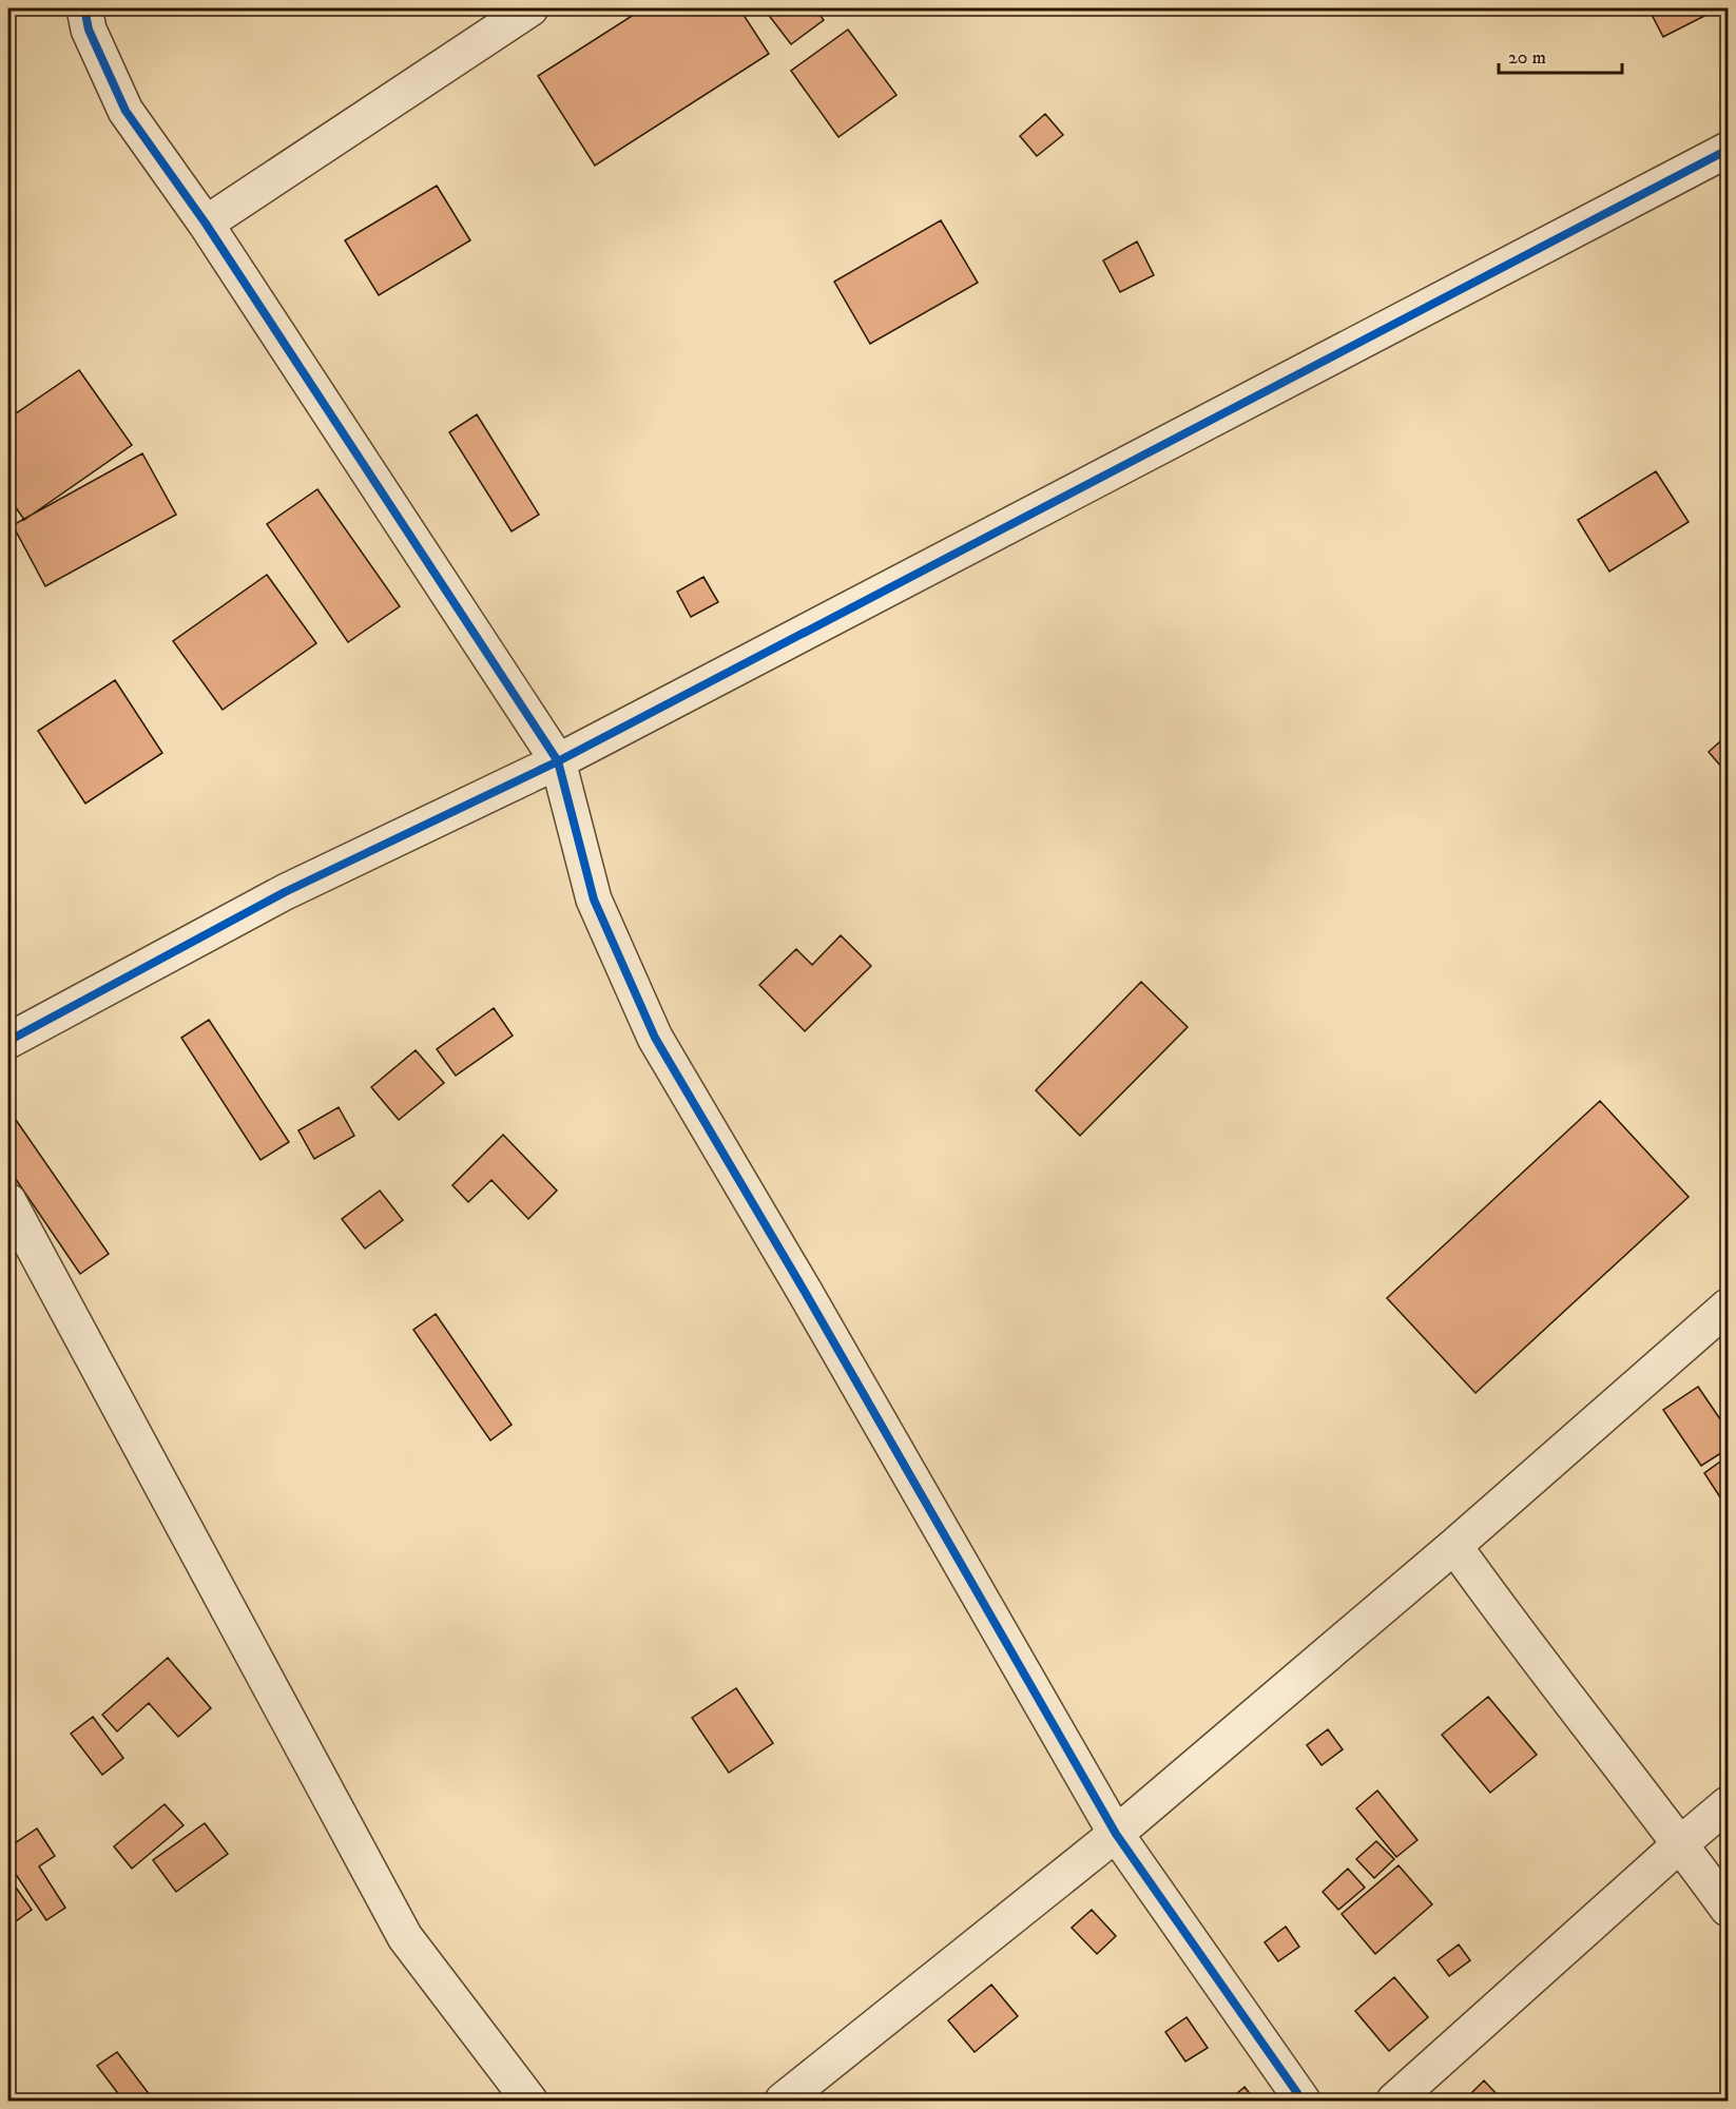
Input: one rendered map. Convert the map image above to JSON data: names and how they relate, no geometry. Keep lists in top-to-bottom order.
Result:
{
  "scale_bar": "20 m"
}
